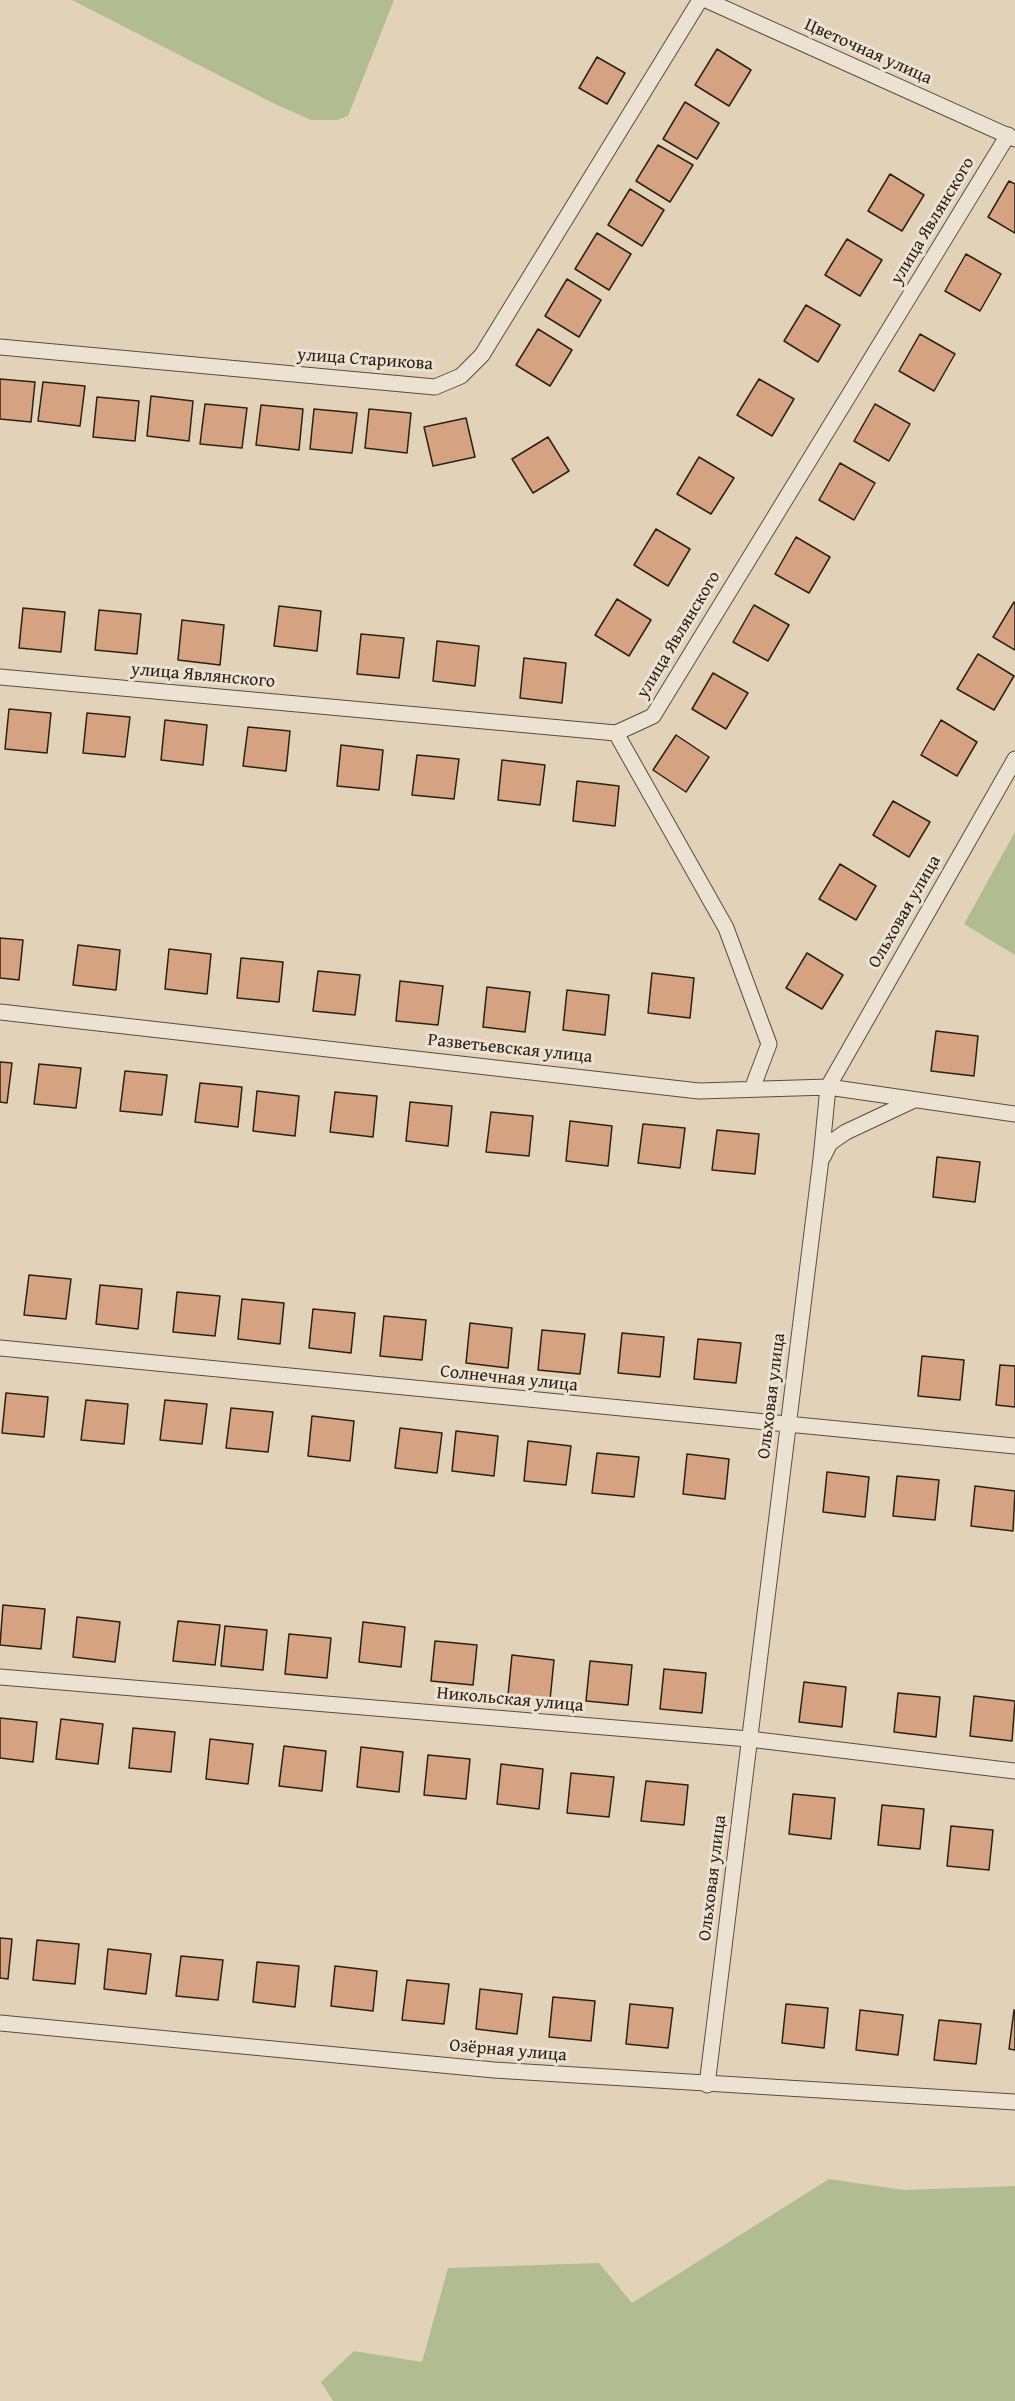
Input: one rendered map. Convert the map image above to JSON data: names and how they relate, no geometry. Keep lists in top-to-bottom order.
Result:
{
  "streets": {
    "street": [
      "Цветочная улица",
      "улица Являнского",
      "улица Старикова",
      "Ольховая улица",
      "Разветьевская улица",
      "Солнечная улица",
      "Никольская улица",
      "Озёрная улица"
    ]
  },
  "crossings": [
    ["Цветочная улица", "улица Являнского"],
    ["Ольховая улица", "Разветьевская улица"],
    ["Ольховая улица", "Солнечная улица"],
    ["Ольховая улица", "Никольская улица"],
    ["Ольховая улица", "Озёрная улица"]
  ]
}
